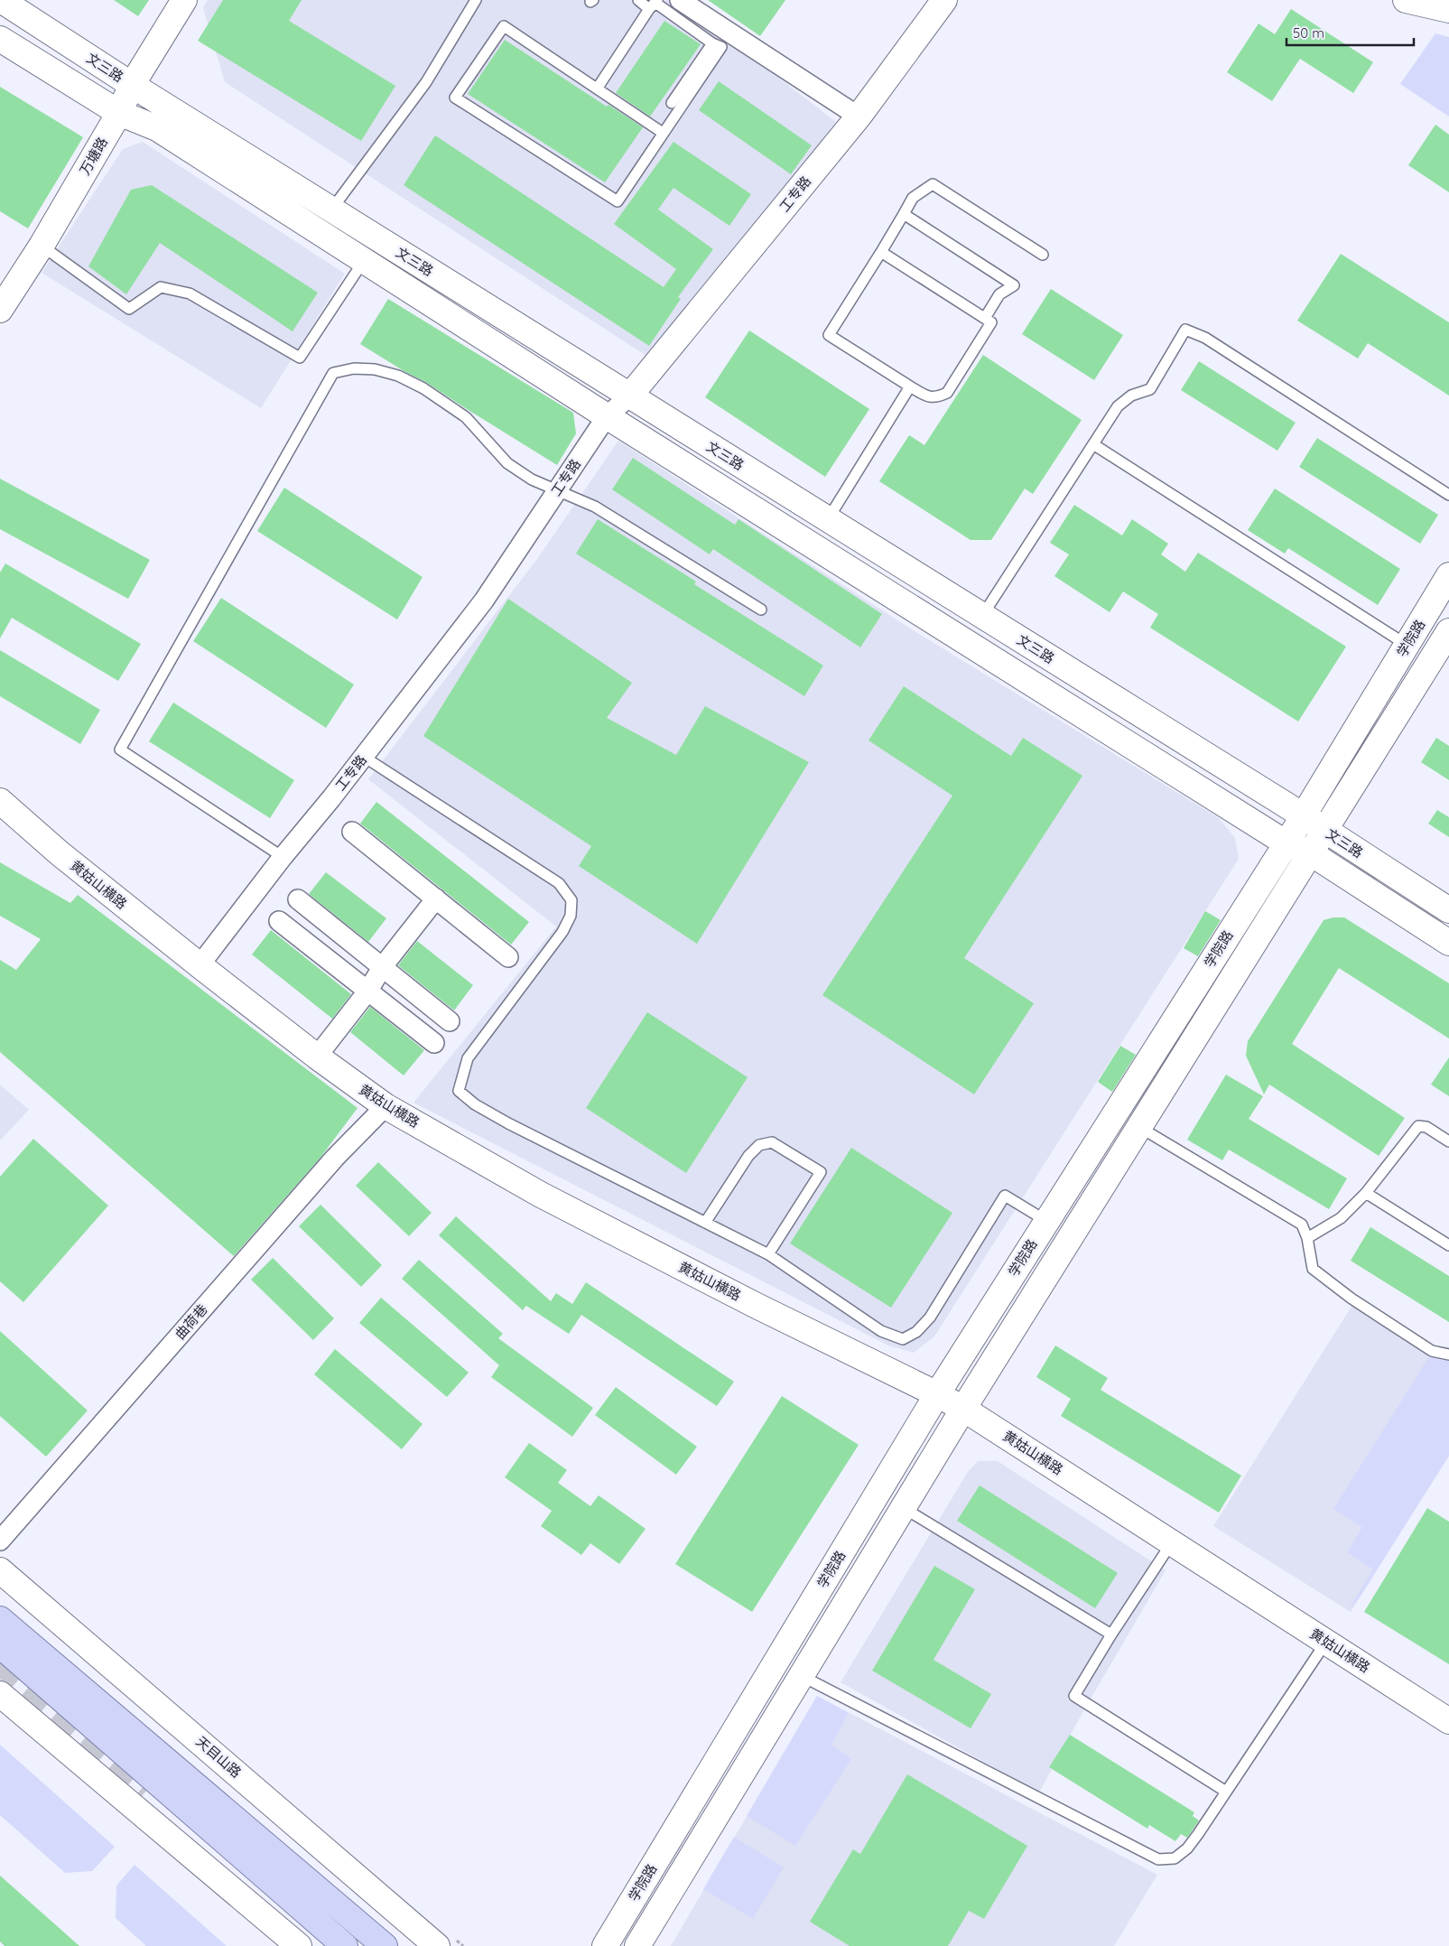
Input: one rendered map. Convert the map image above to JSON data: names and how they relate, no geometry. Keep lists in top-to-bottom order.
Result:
{
  "streets": {
    "main road": [
      "文三路",
      "万塘路",
      "工专路",
      "学院路",
      "黄姑山横路",
      "天目山路"
    ],
    "street": ["曲荷巷"]
  },
  "crossings": [
    ["文三路", "万塘路"],
    ["文三路", "工专路"],
    ["文三路", "学院路"],
    ["工专路", "黄姑山横路"],
    ["学院路", "黄姑山横路"],
    ["黄姑山横路", "曲荷巷"]
  ],
  "scale_bar": "50 m"
}
